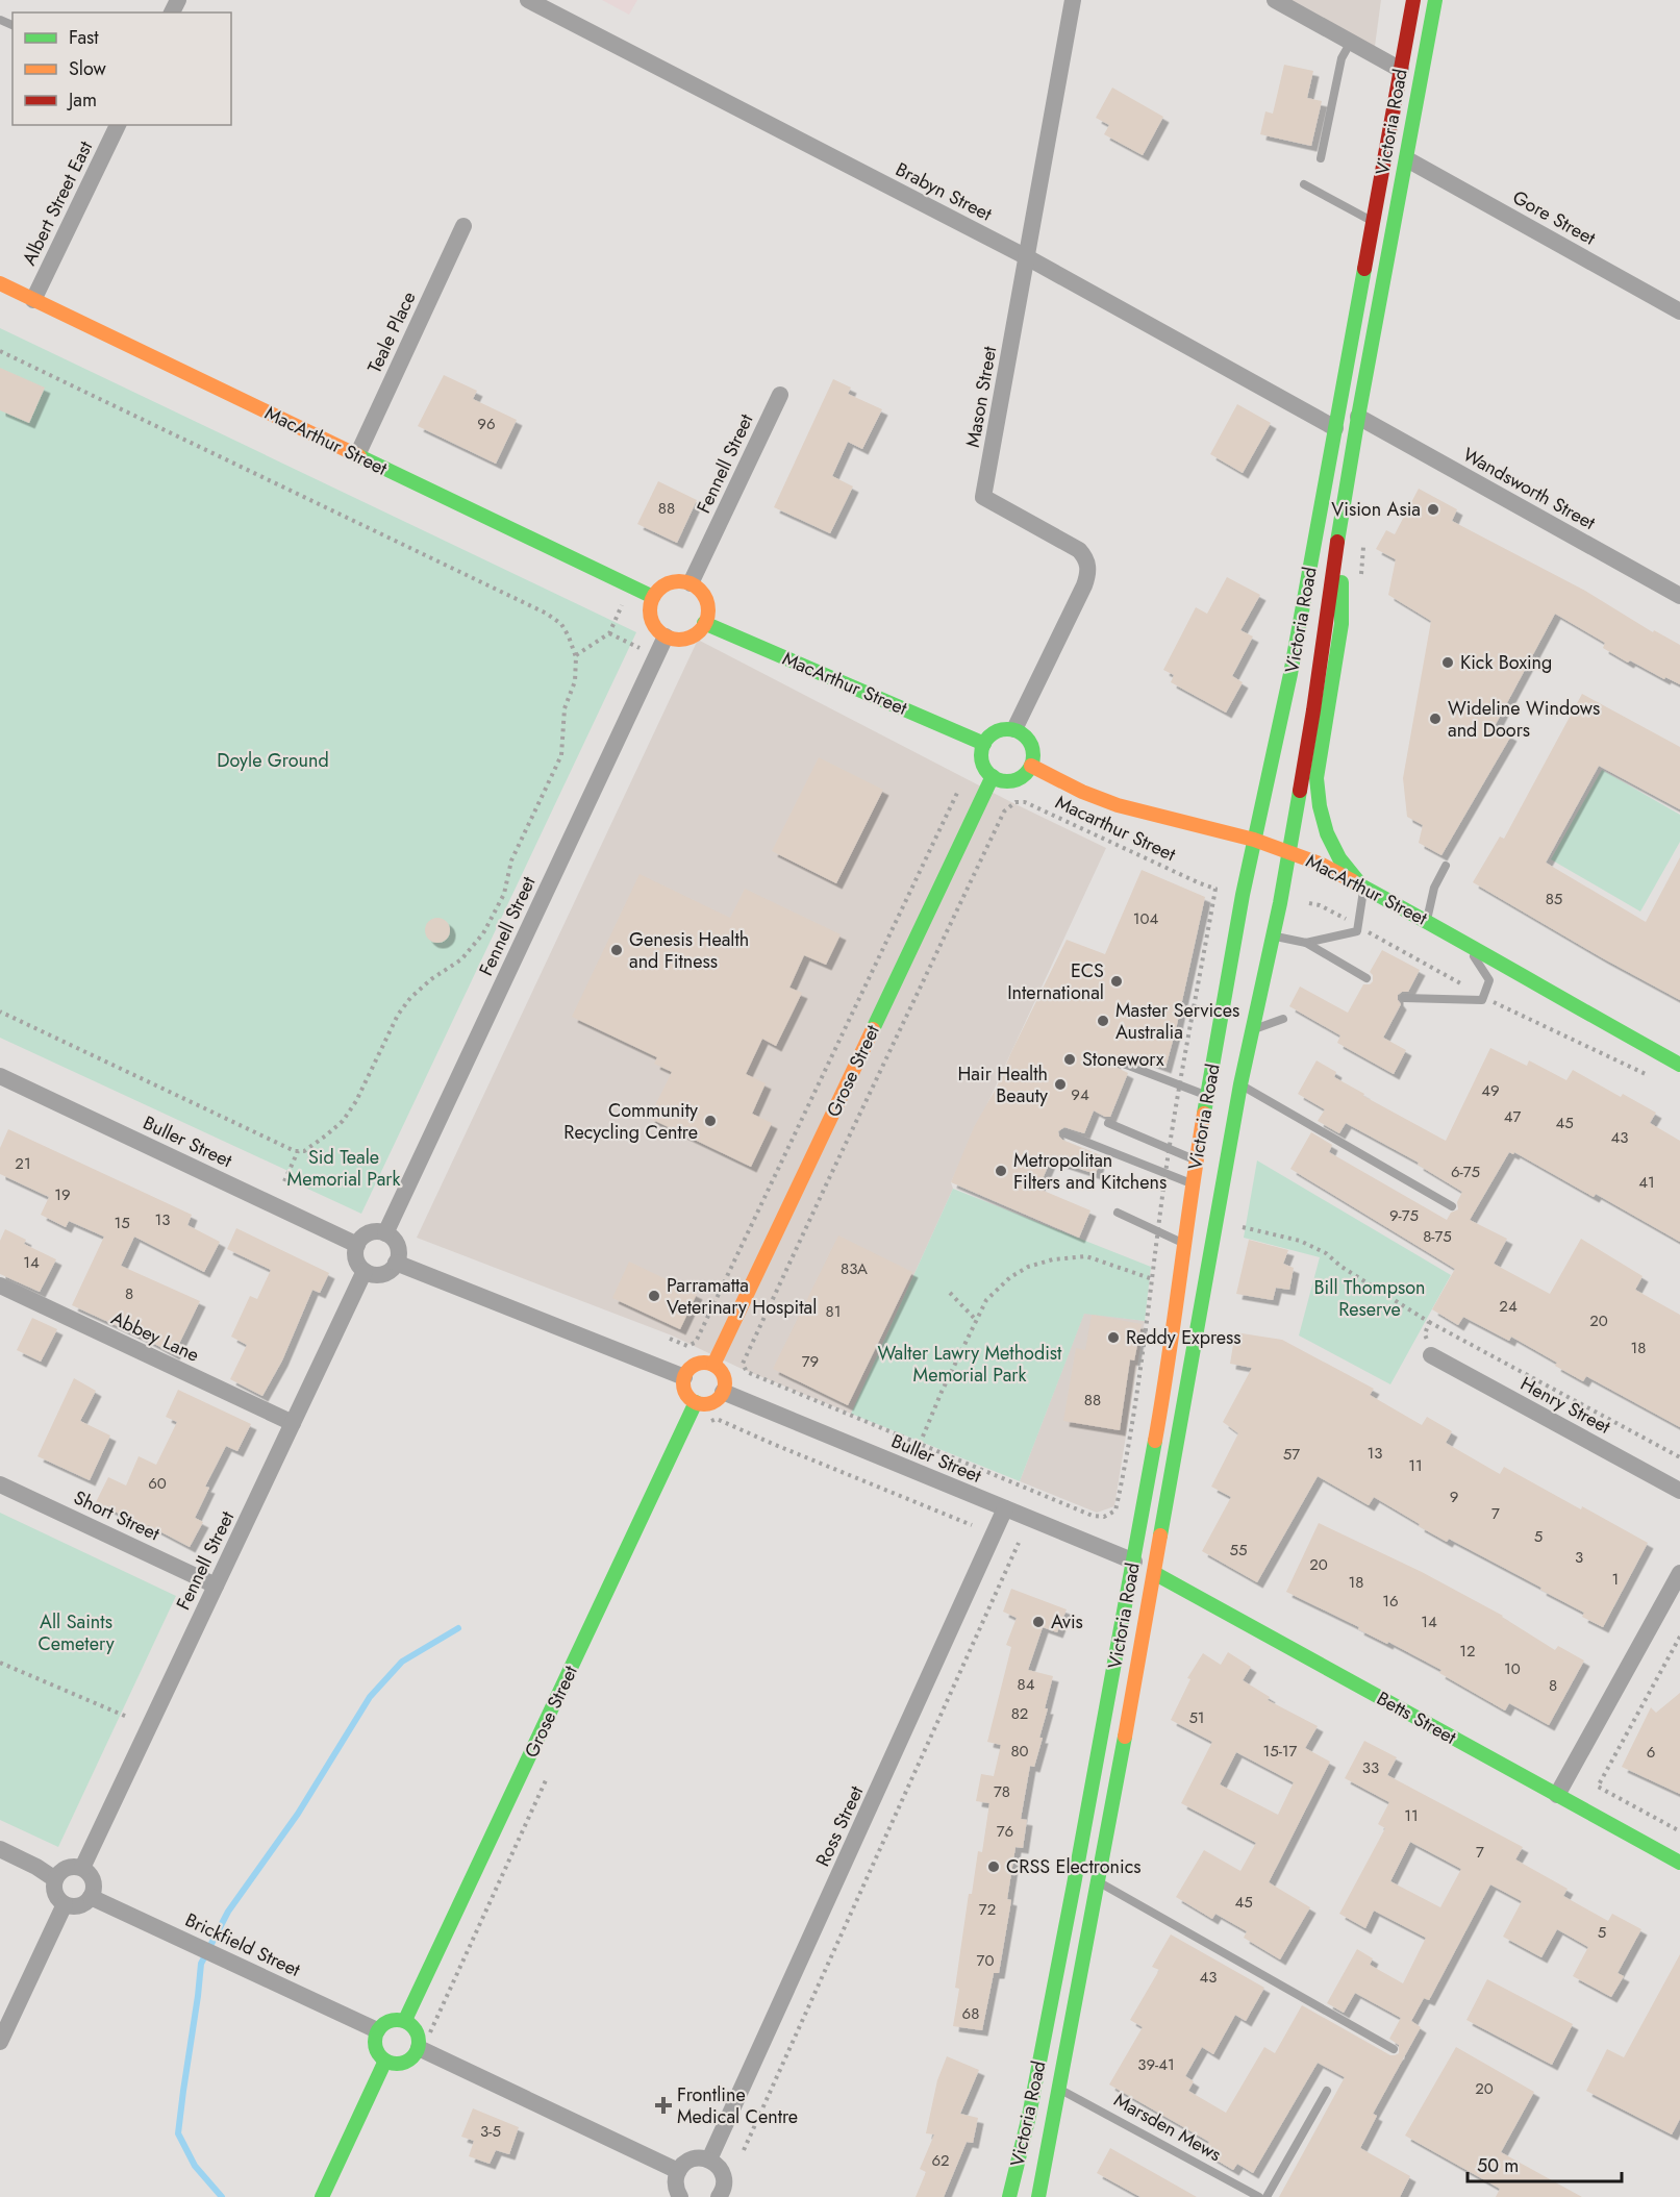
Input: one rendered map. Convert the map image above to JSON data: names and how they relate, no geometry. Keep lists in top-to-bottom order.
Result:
{
  "streets": {
    "main road": [
      "Victoria Road",
      "MacArthur Street",
      "Grose Street",
      "Betts Street"
    ],
    "street": [
      "Brabyn Street",
      "Albert Street East",
      "Gore Street",
      "Teale Place",
      "Mason Street",
      "Fennell Street",
      "Wandsworth Street",
      "Buller Street",
      "Abbey Lane",
      "Henry Street",
      "Short Street",
      "Ross Street",
      "Brickfield Street"
    ],
    "lane": ["Marsden Mews"],
    "path": ["Macarthur Street"]
  },
  "crossings": [
    ["Victoria Road", "Brabyn Street"],
    ["Victoria Road", "Gore Street"],
    ["Victoria Road", "MacArthur Street"],
    ["Victoria Road", "Wandsworth Street"],
    ["Victoria Road", "Buller Street"],
    ["Victoria Road", "Betts Street"],
    ["Victoria Road", "Marsden Mews"],
    ["Brabyn Street", "Mason Street"],
    ["Albert Street East", "MacArthur Street"],
    ["Teale Place", "MacArthur Street"],
    ["Mason Street", "MacArthur Street"],
    ["Mason Street", "Grose Street"],
    ["MacArthur Street", "Fennell Street"],
    ["MacArthur Street", "Grose Street"],
    ["Fennell Street", "Buller Street"],
    ["Fennell Street", "Abbey Lane"],
    ["Fennell Street", "Short Street"],
    ["Fennell Street", "Brickfield Street"],
    ["Macarthur Street", "Grose Street"],
    ["Grose Street", "Buller Street"],
    ["Grose Street", "Brickfield Street"],
    ["Buller Street", "Ross Street"]
  ],
  "parks": [
    "Doyle Ground",
    "Sid Teale Memorial Park",
    "Bill Thompson Reserve",
    "Walter Lawry Methodist Memorial Park",
    "All Saints Cemetery"
  ],
  "places": {
    "other": [
      "Vision Asia",
      "Kick Boxing",
      "Wideline Windows and Doors",
      "Genesis Health and Fitness",
      "ECS International",
      "Master Services Australia",
      "Stoneworx",
      "Hair Health Beauty",
      "Community Recycling Centre",
      "Metropolitan Filters and Kitchens",
      "Parramatta Veterinary Hospital",
      "Reddy Express",
      "Avis",
      "CRSS Electronics"
    ],
    "health": ["Frontline Medical Centre"]
  },
  "house_numbers": [
    "96",
    "88",
    "85",
    "104",
    "49",
    "94",
    "47",
    "45",
    "43",
    "21",
    "6-75",
    "41",
    "19",
    "9-75",
    "13",
    "15",
    "8-75",
    "14",
    "83A",
    "8",
    "24",
    "81",
    "20",
    "18",
    "79",
    "88",
    "13",
    "57",
    "11",
    "60",
    "9",
    "7",
    "5",
    "55",
    "3",
    "20",
    "1",
    "18",
    "16",
    "14",
    "12",
    "10",
    "84",
    "8",
    "82",
    "51",
    "80",
    "15-17",
    "6",
    "33",
    "78",
    "11",
    "76",
    "7",
    "45",
    "72",
    "5",
    "70",
    "43",
    "68",
    "39-41",
    "20",
    "3-5",
    "62"
  ],
  "legend": ["Fast", "Slow", "Jam"],
  "scale_bar": "50 m"
}
